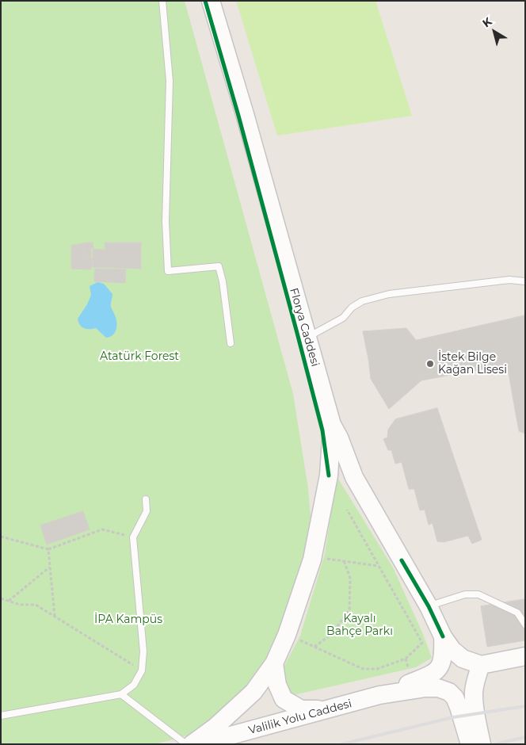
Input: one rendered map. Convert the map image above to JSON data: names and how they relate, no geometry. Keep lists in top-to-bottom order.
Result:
{
  "streets": {
    "main road": ["Florya Caddesi", "Valilik Yolu Caddesi"]
  },
  "parks": ["Atatürk Forest", "Kayalı Bahçe Parkı", "İPA Kampüs"],
  "places": ["İstek Bilge Kağan Lisesi"],
  "north": "top left"
}
